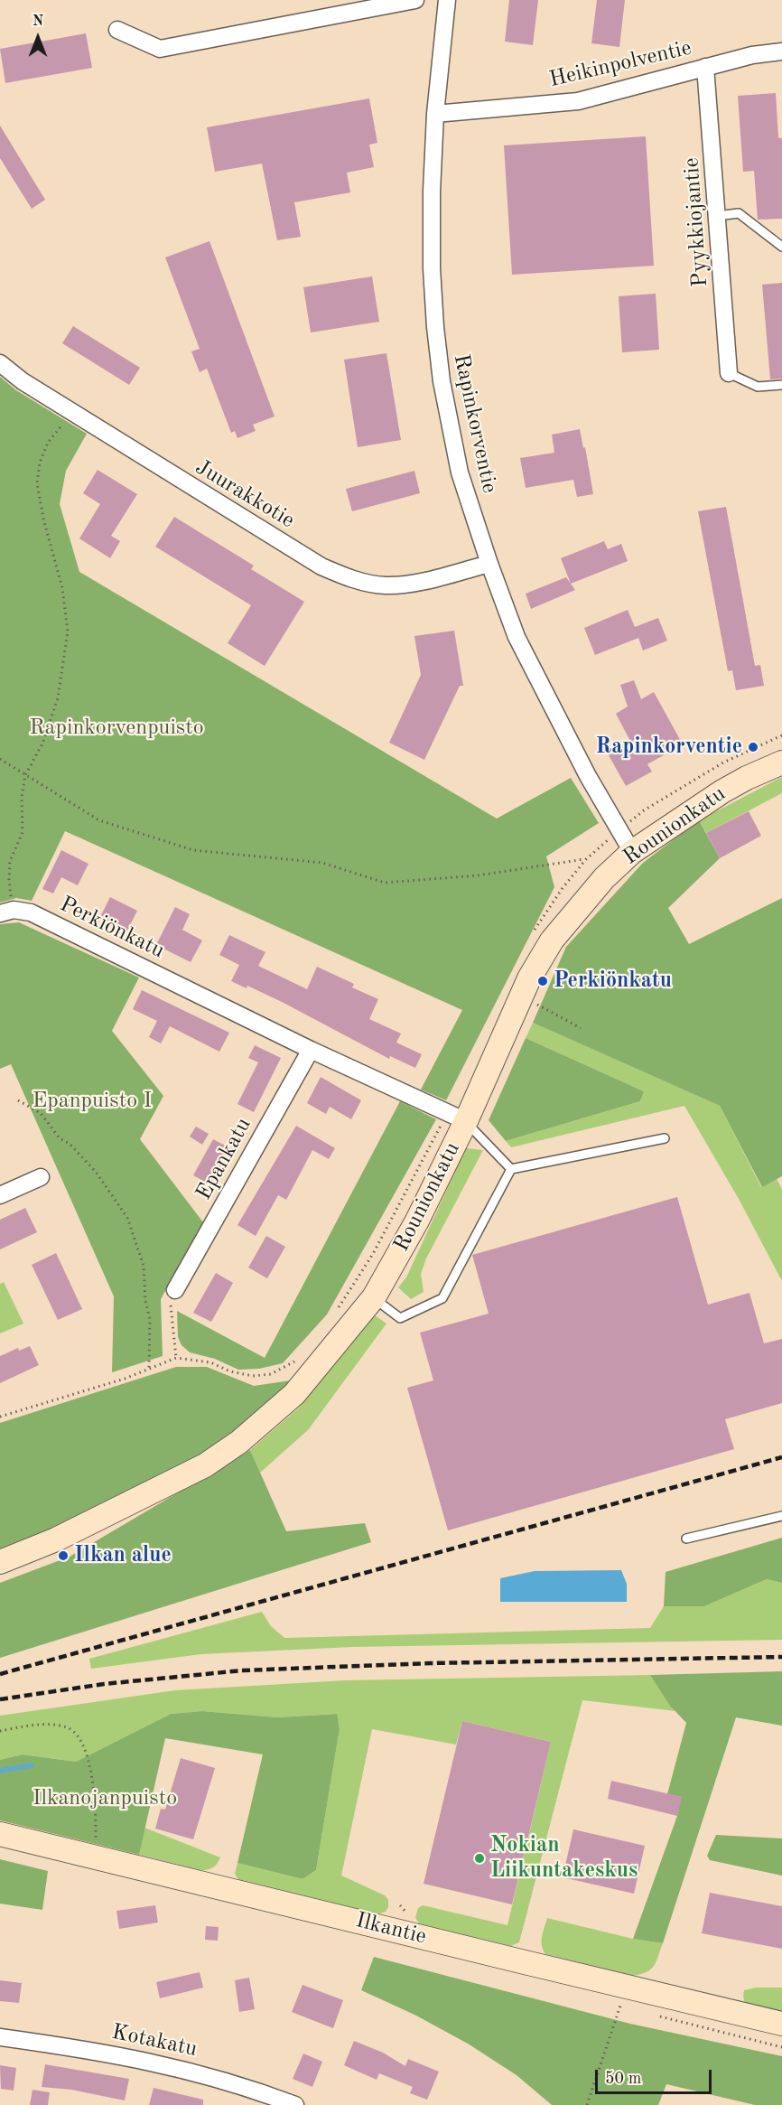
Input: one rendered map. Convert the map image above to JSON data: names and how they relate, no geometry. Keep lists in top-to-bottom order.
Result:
{
  "streets": {
    "main road": ["Rounionkatu", "Ilkantie"],
    "street": [
      "Heikinpolventie",
      "Pyykkiojantie",
      "Rapinkorventie",
      "Juurakkotie",
      "Perkiönkatu",
      "Epankatu",
      "Kotakatu"
    ]
  },
  "crossings": [
    ["Heikinpolventie", "Pyykkiojantie"],
    ["Heikinpolventie", "Rapinkorventie"],
    ["Rapinkorventie", "Juurakkotie"],
    ["Rapinkorventie", "Rounionkatu"],
    ["Rounionkatu", "Perkiönkatu"],
    ["Perkiönkatu", "Epankatu"]
  ],
  "parks": ["Rapinkorvenpuisto", "Epanpuisto I", "Ilkanojanpuisto"],
  "places": [
    "Rapinkorventie",
    "Perkiönkatu",
    "Ilkan alue",
    "Nokian Liikuntakeskus"
  ],
  "scale_bar": "50 m",
  "north": "top"
}
